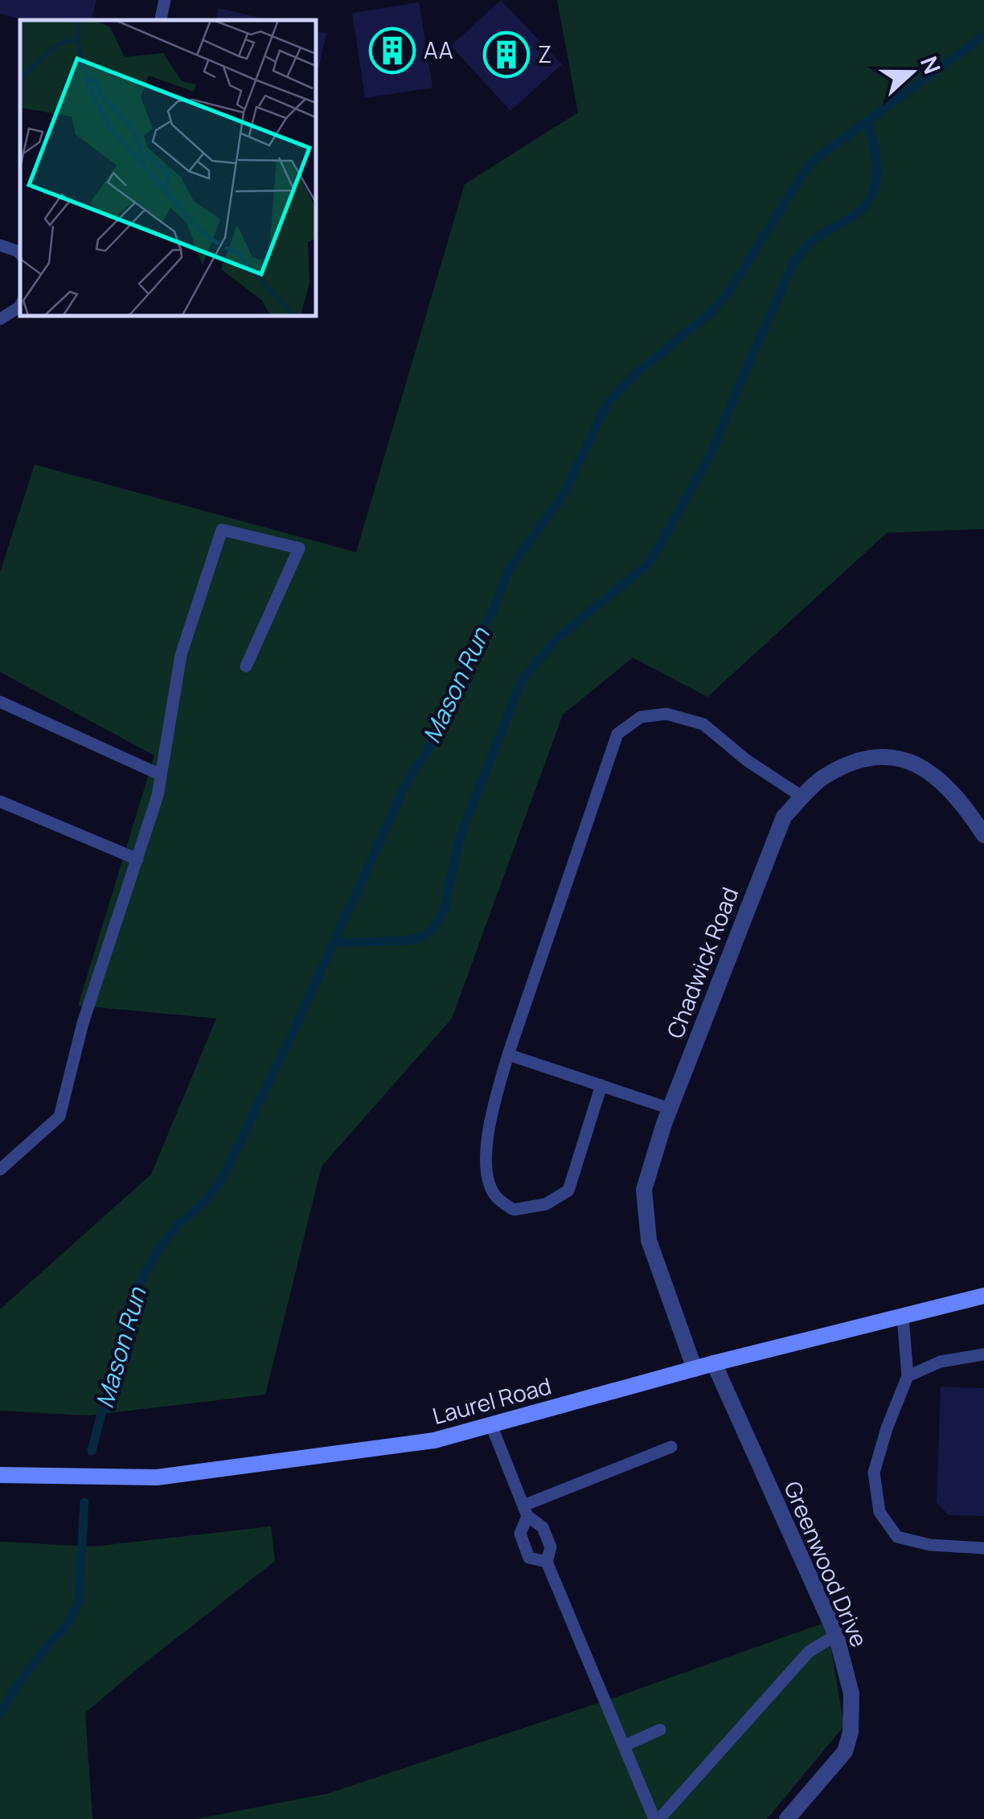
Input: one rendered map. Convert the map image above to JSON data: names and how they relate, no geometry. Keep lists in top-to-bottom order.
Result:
{
  "streets": {
    "main road": ["Laurel Road"],
    "street": ["Chadwick Road", "Greenwood Drive"]
  },
  "crossings": [
    ["Chadwick Road", "Laurel Road"],
    ["Laurel Road", "Greenwood Drive"]
  ],
  "water": ["Mason Run"],
  "places": {
    "building": ["AA", "Z"]
  },
  "north": "right"
}
